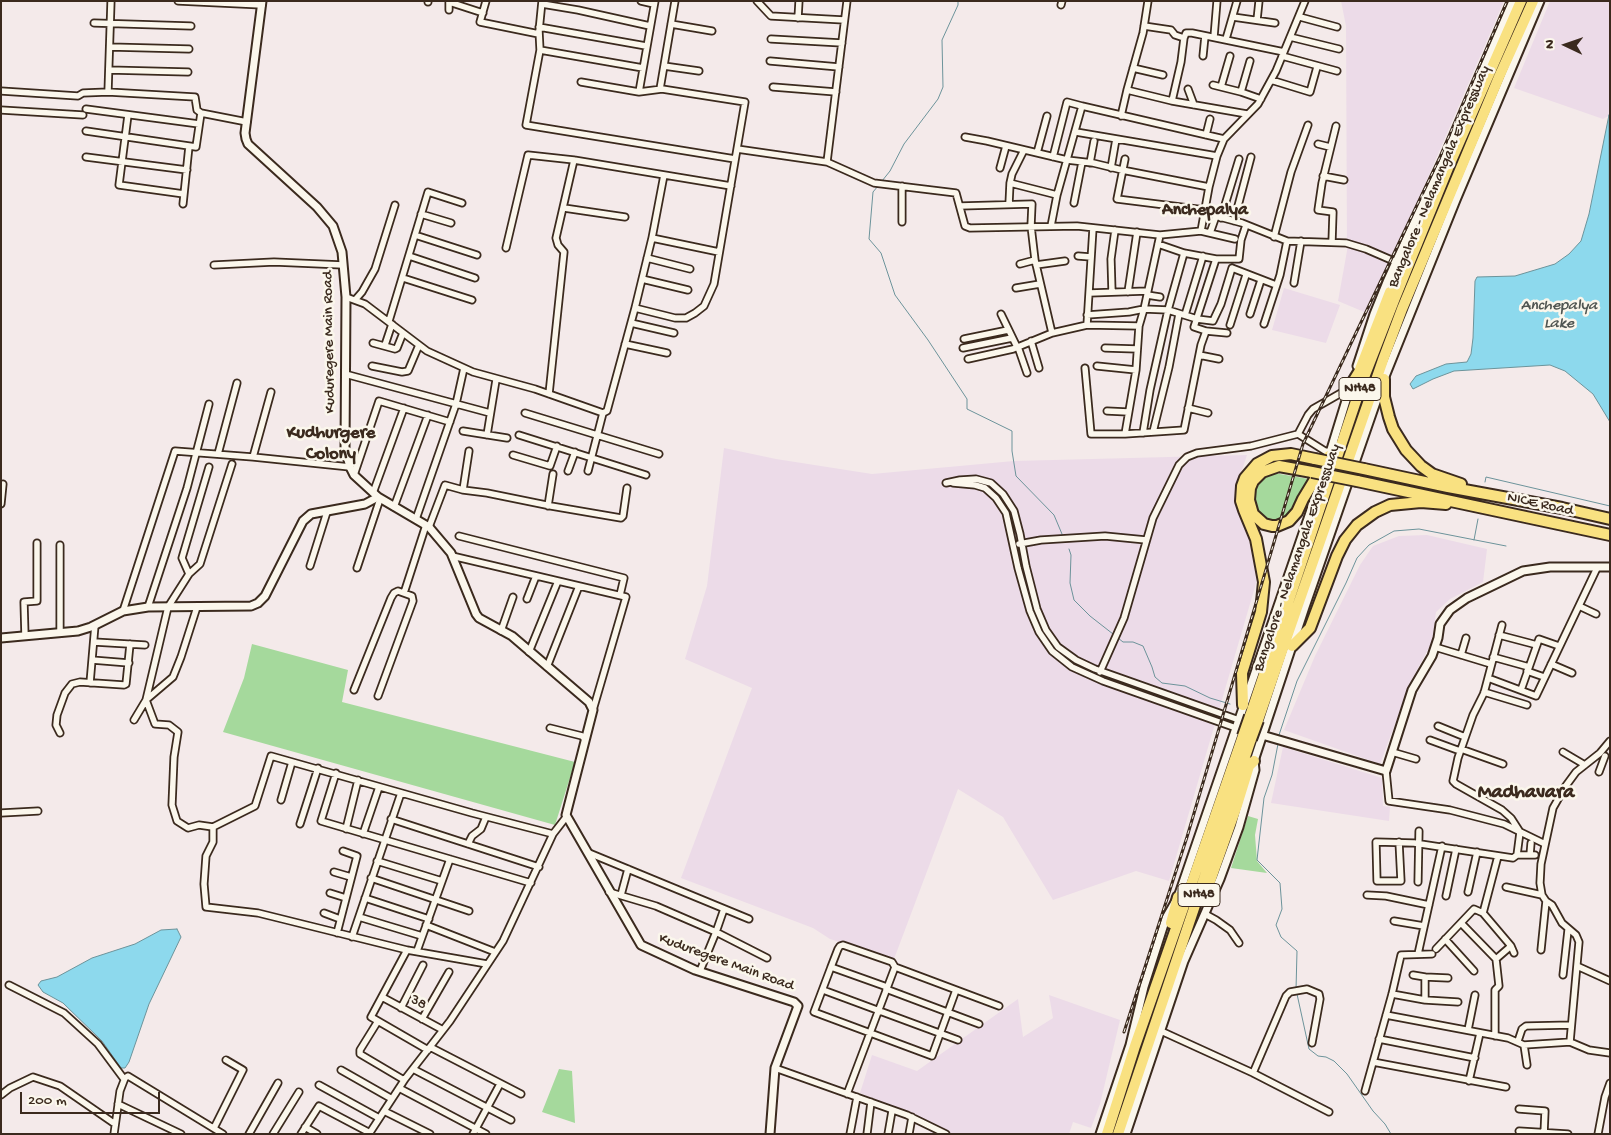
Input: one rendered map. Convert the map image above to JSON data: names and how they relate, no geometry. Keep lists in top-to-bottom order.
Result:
{
  "streets": {
    "highway": ["Bangalore - Nelamangala Expressway", "NH48", "NICE Road"],
    "street": ["Kuduregere Main Road", "38"]
  },
  "districts": ["Anchepalya", "Kudhurgere Colony", "Madhavara"],
  "water": ["Anchepalya Lake"],
  "scale_bar": "200 m",
  "north": "left"
}
